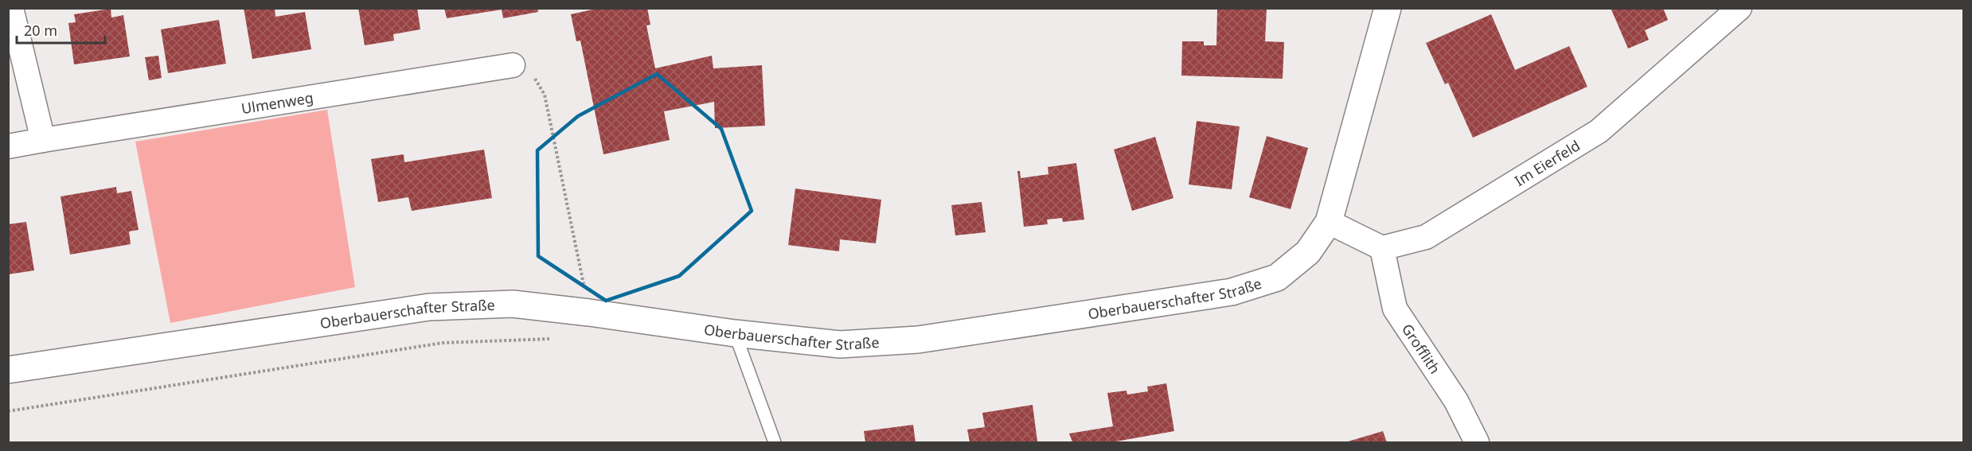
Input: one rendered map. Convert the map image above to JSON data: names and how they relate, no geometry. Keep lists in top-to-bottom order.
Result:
{
  "streets": {
    "main road": ["Oberbauerschafter Straße"],
    "street": ["Ulmenweg", "Im Eierfeld", "Grofflith"]
  },
  "crossings": [
    ["Im Eierfeld", "Grofflith"]
  ],
  "scale_bar": "20 m"
}
